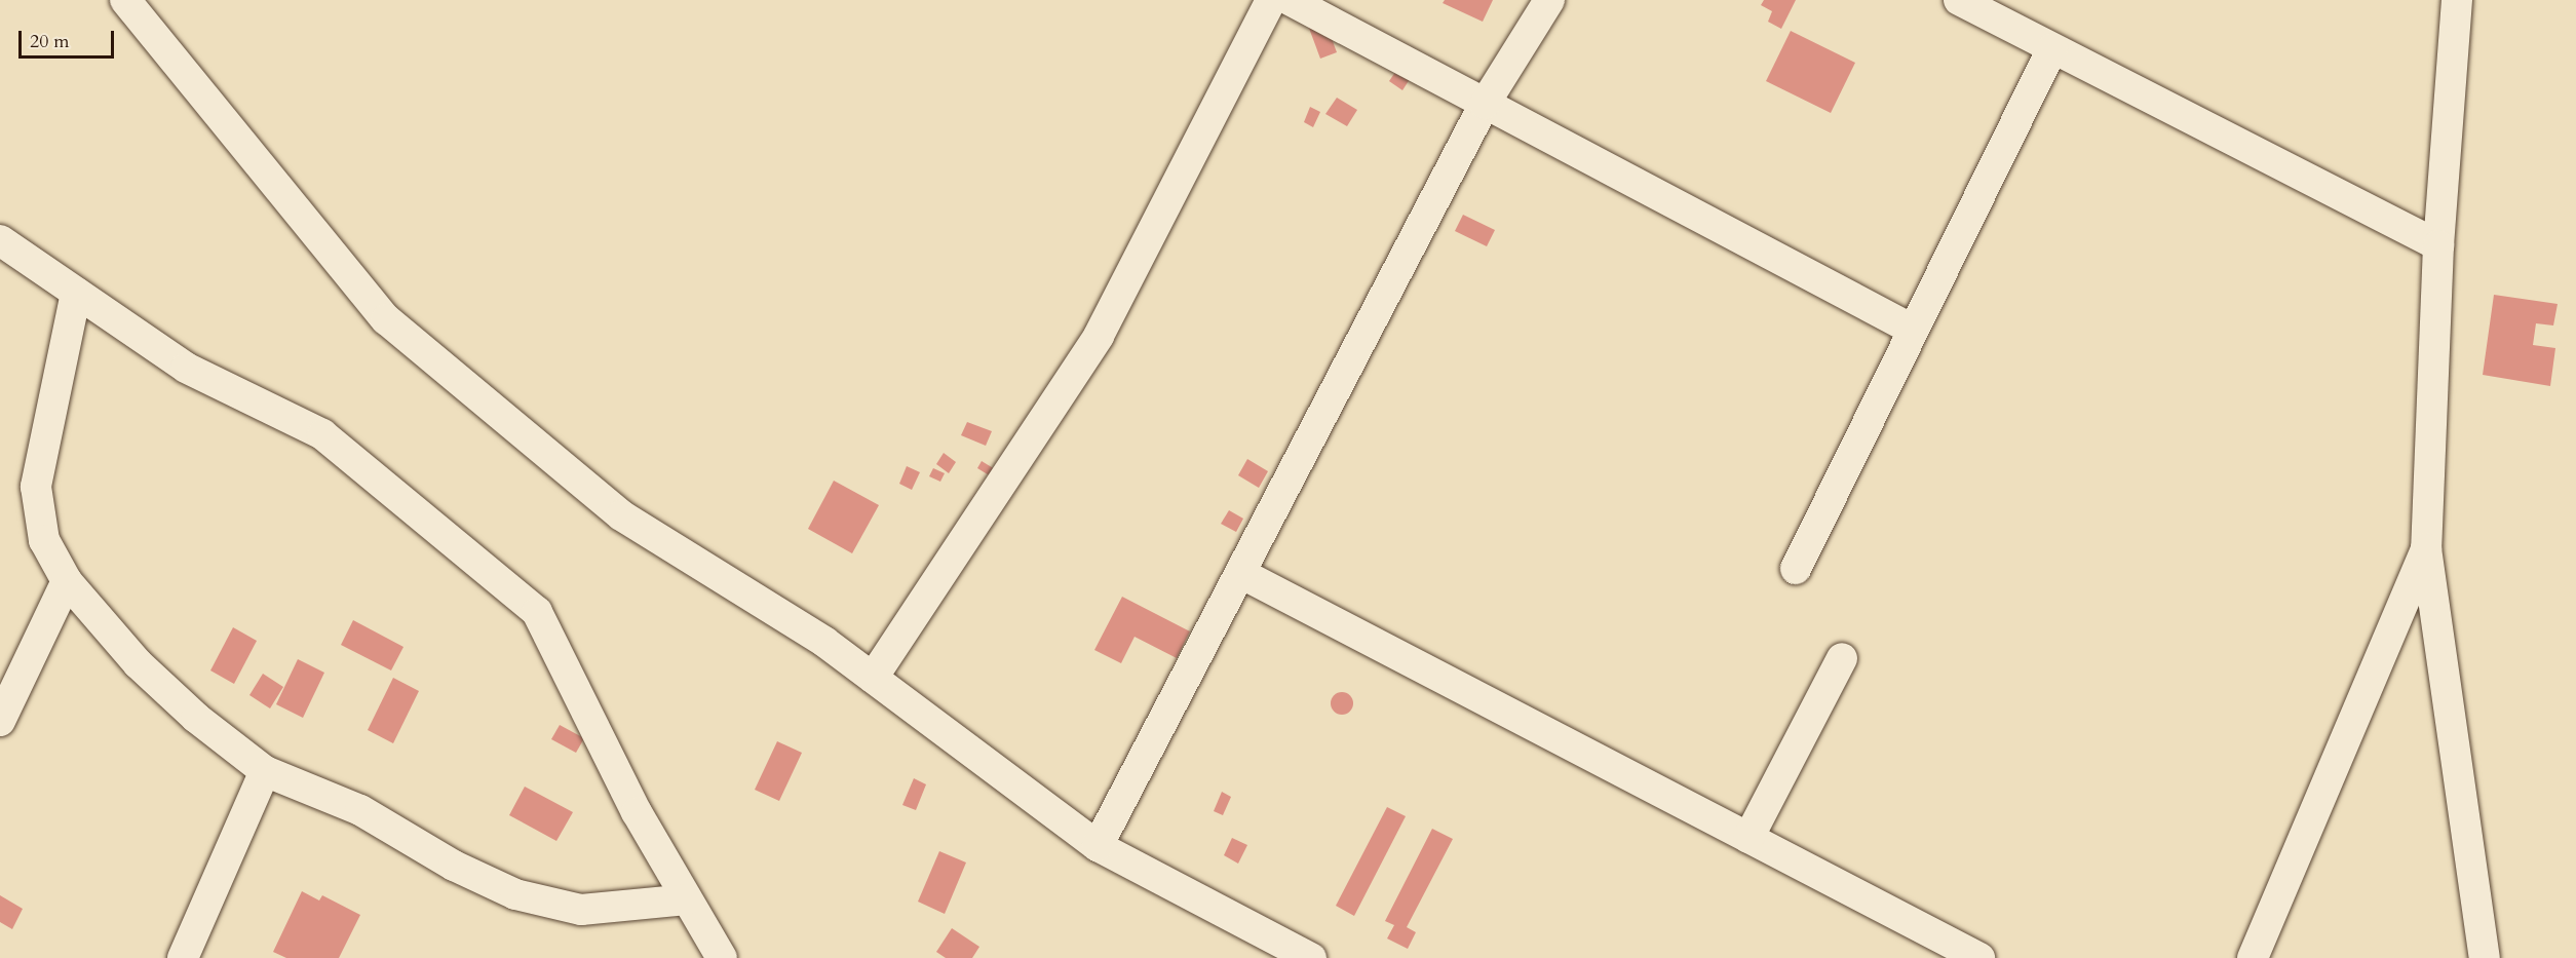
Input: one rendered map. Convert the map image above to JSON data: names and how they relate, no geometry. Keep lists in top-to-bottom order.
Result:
{
  "scale_bar": "20 m"
}
